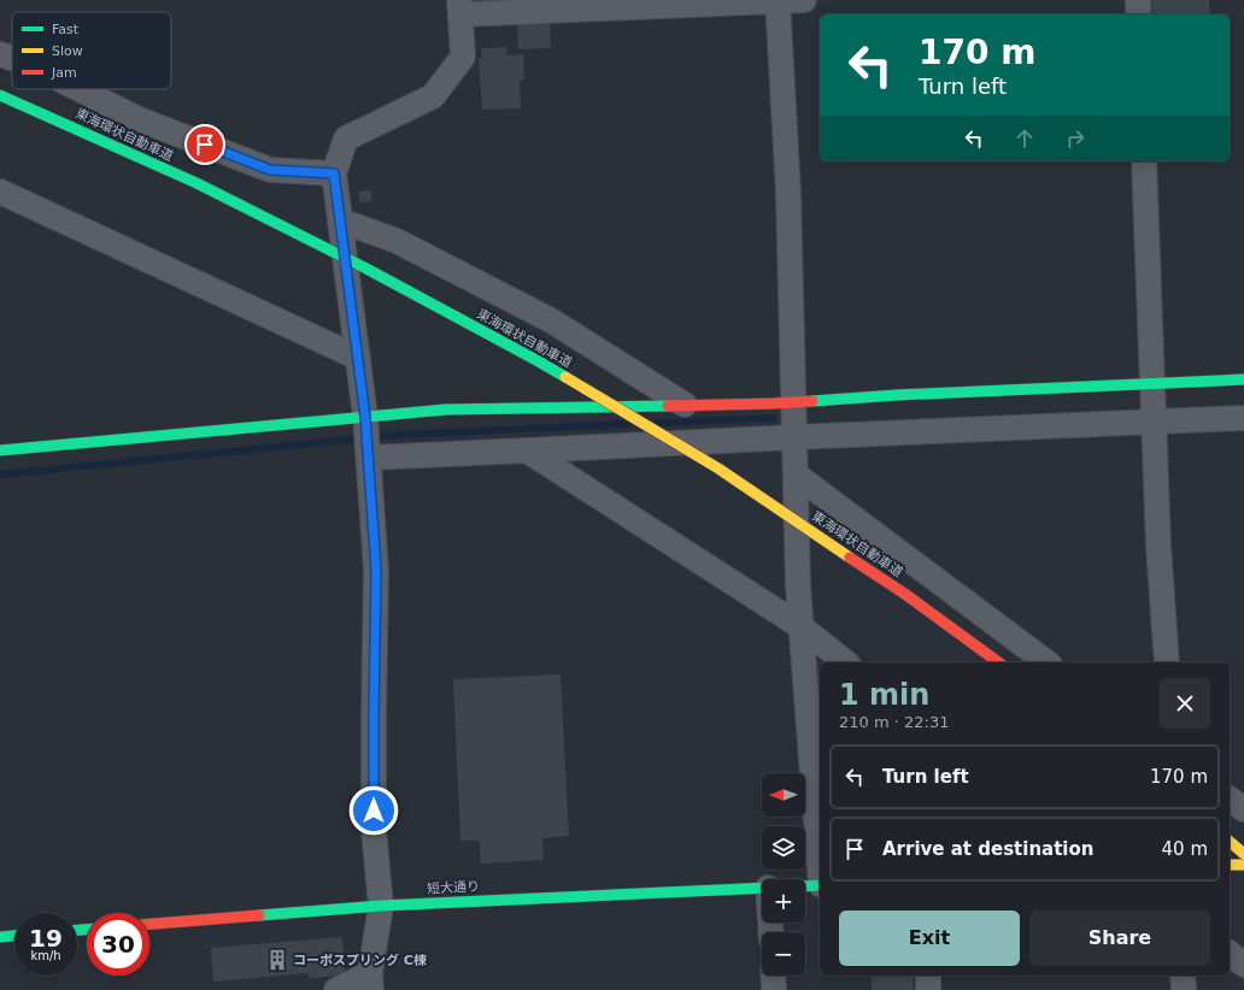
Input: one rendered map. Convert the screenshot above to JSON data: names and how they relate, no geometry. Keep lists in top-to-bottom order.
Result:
{
  "streets": {
    "main road": ["東海環状自動車道", "短大通り"]
  },
  "places": {
    "building": ["コーポスプリング C棟"]
  },
  "legend": ["Fast", "Slow", "Jam"],
  "north": "left",
  "page": {
    "turn": ["170 m", "Turn left"],
    "heading": ["1 min", "210 m · 22:31"],
    "list": [
      {
        "name": "Turn left",
        "value": "170 m"
      },
      {
        "name": "Arrive at destination",
        "value": "40 m"
      }
    ],
    "map_buttons": ["+", "−"],
    "buttons": ["Exit", "Share"],
    "speed": "19 km/h",
    "limit": "30"
  }
}
